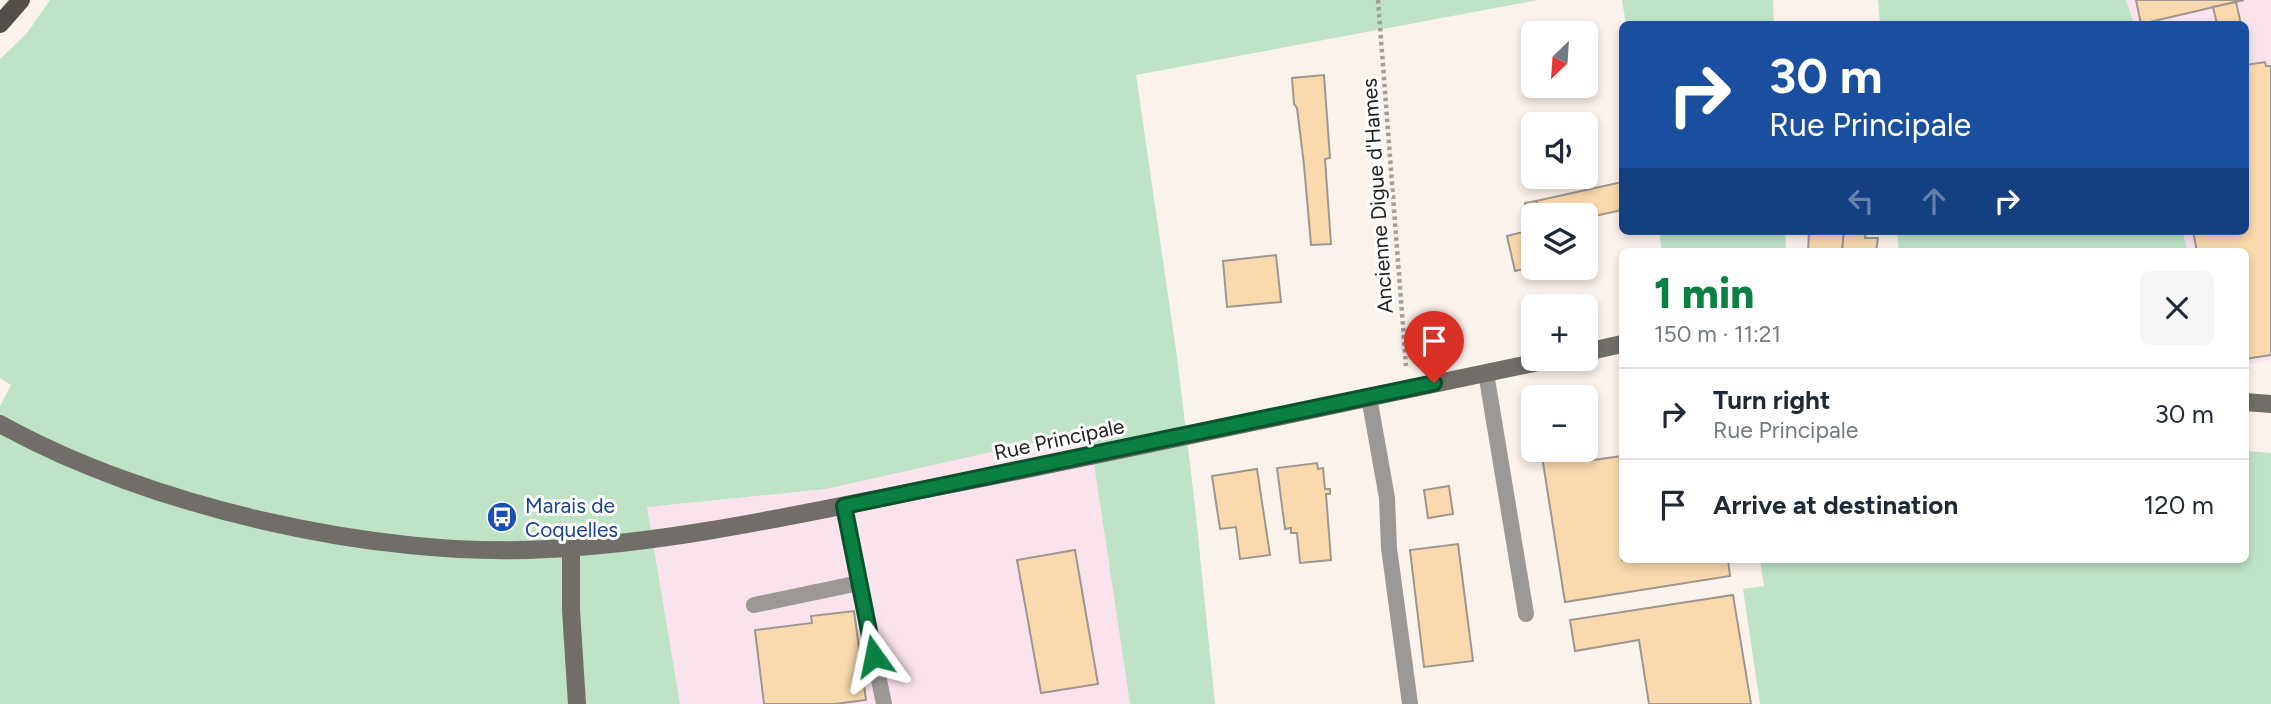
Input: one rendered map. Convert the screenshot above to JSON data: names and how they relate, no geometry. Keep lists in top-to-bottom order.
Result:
{
  "streets": {
    "street": ["Rue Principale"],
    "path": ["Ancienne Digue d'Hames"]
  },
  "crossings": [
    ["Ancienne Digue d'Hames", "Rue Principale"]
  ],
  "places": {
    "bus stop": ["Marais de Coquelles"]
  },
  "north": "bottom left",
  "page": {
    "map_buttons": ["+", "−"],
    "turn": ["30 m", "Rue Principale"],
    "heading": ["1 min", "150 m · 11:21"],
    "list": [
      {
        "name": "Turn right",
        "note": "Rue Principale",
        "value": "30 m"
      },
      {
        "name": "Arrive at destination",
        "value": "120 m"
      }
    ]
  }
}
